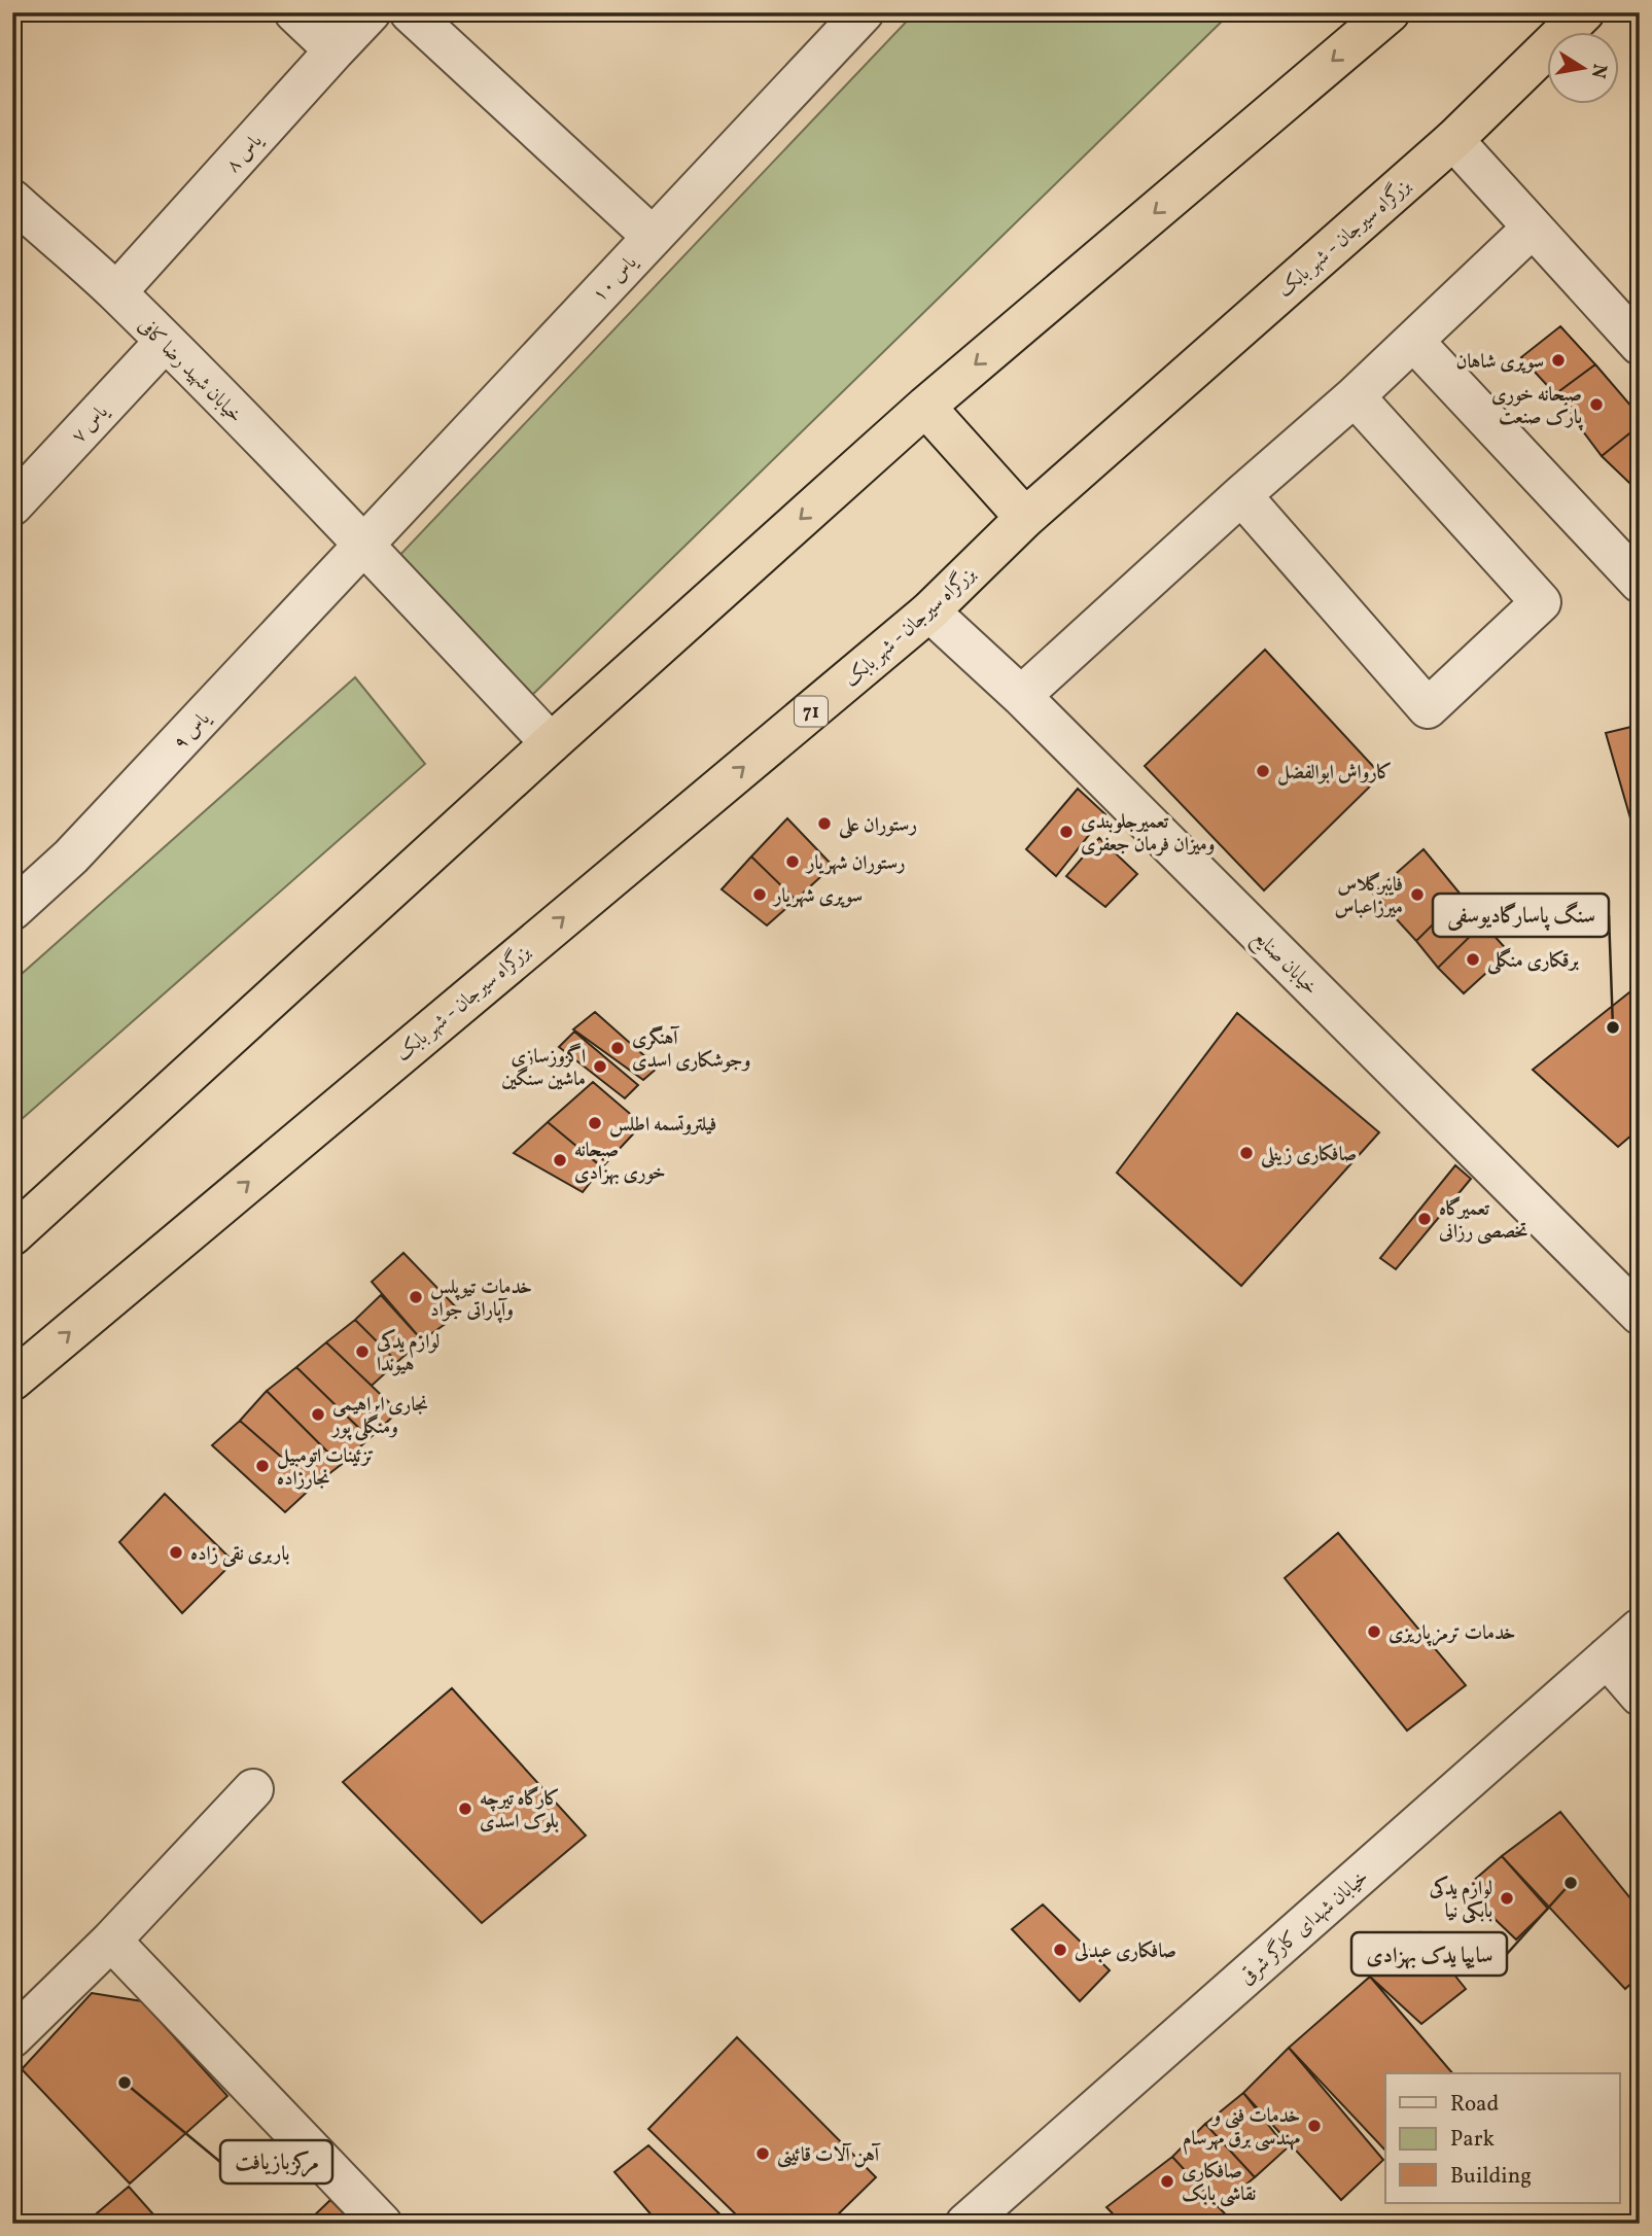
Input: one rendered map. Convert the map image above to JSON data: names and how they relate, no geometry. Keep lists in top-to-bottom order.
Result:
{
  "streets": {
    "highway": ["بزرگراه سیرجان - شهر بابک", "71"],
    "street": [
      "یاس ۸",
      "یاس ۱۰",
      "خیابان شهید رضا کافی",
      "یاس ۷",
      "یاس ۹",
      "خیابان صنایع",
      "خیابان شهدای کارگر شرقی"
    ]
  },
  "crossings": [
    ["یاس ۸", "خیابان شهید رضا کافی"],
    ["بزرگراه سیرجان - شهر بابک", "خیابان صنایع"],
    ["یاس ۱۰", "خیابان شهید رضا کافی"],
    ["یاس ۱۰", "یاس ۹"],
    ["خیابان شهید رضا کافی", "یاس ۷"],
    ["خیابان شهید رضا کافی", "یاس ۹"]
  ],
  "places": [
    "سوپری شاهان",
    "صبحانه خوری پارک صنعت",
    "کارواش ابوالفضل",
    "رستوران علی",
    "تعمیرجلوبندی ومیزان فرمان جعفری",
    "رستوران شهریار",
    "سوپری شهریار",
    "فایبرگلاس میرزاعباس",
    "برقکاری منگلی",
    "سنگ پاسارگادیوسفی",
    "آهنگری وجوشکاری اسدی",
    "اگزوزسازی ماشین سنگین",
    "فیلتروتسمه اطلس",
    "صافکاری زینلی",
    "صبحانه خوری بهزادی",
    "تعمیرگاه تخصصی رزانی",
    "خدمات تیوپلس وآپاراتی جواد",
    "لوازم یدکی هیوندا",
    "نجاری ابراهیمی ومنگلی پور",
    "تزئینات اتومبیل نجارزاده",
    "باربری نقی زاده",
    "خدمات ترمزپاریزی",
    "کارگاه تیرچه بلوک اسدی",
    "سایپا یدک بهزادی",
    "لوازم یدکی بابکی نیا",
    "صافکاری عبدلی",
    "مرکزبازیافت",
    "خدمات فنی و مهندسی برق مهرسام",
    "آهن آلات قائینی",
    "صافکاری نقاشی بابک"
  ],
  "legend": ["Road", "Park", "Building"],
  "north": "right"
}
